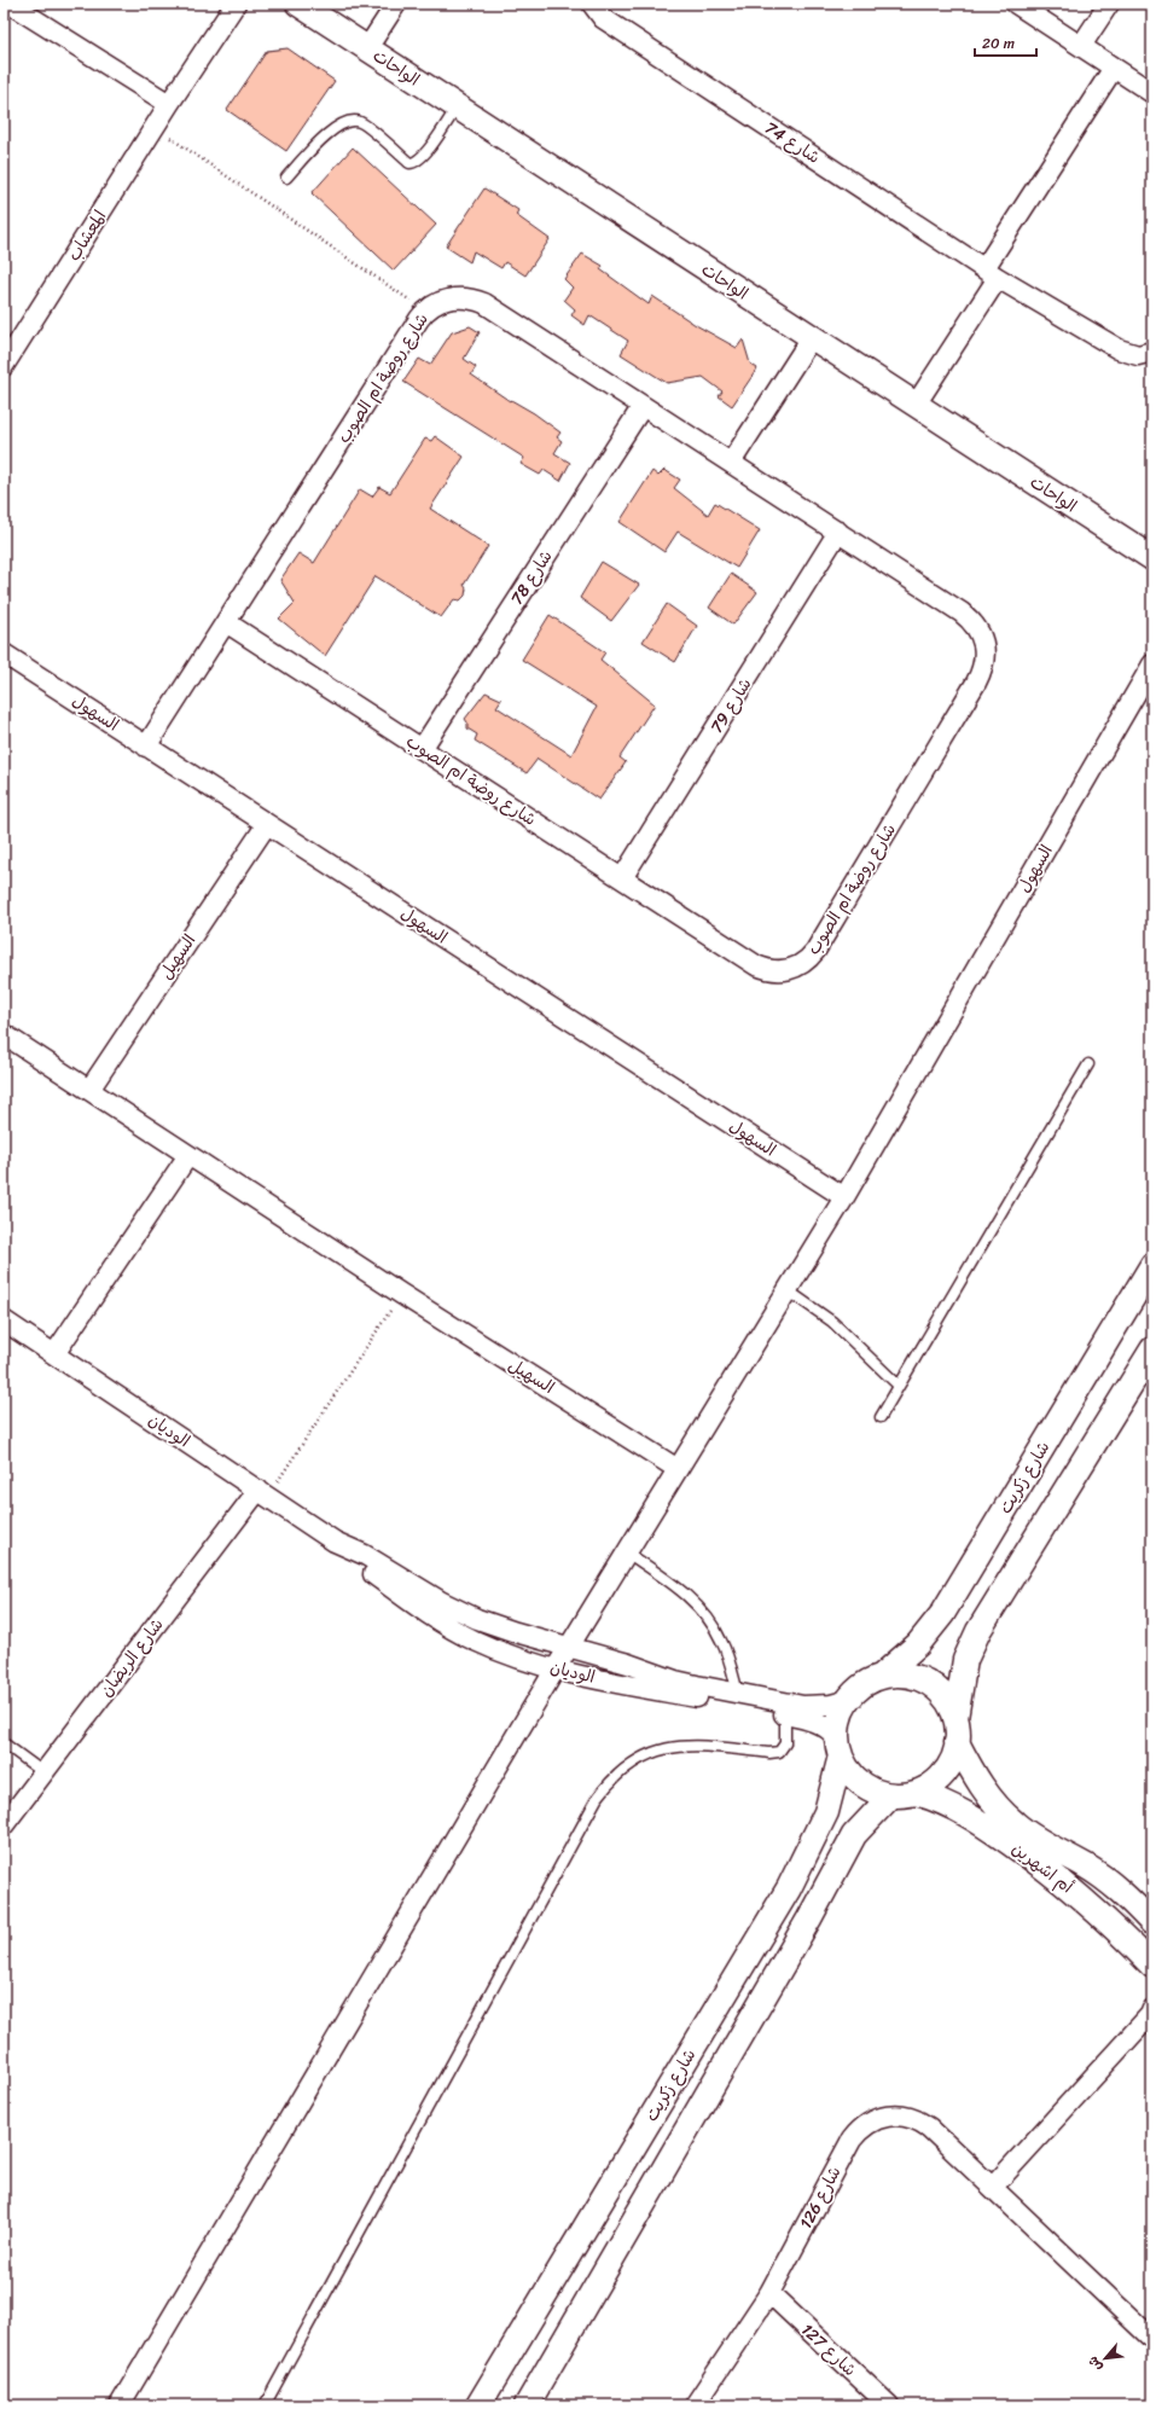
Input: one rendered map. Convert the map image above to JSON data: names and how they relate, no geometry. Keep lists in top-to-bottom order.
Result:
{
  "streets": {
    "street": [
      "الواحات",
      "شارع 74",
      "المعشاب",
      "شارع روضة ام الصوب",
      "شارع 78",
      "شارع 79",
      "السهول",
      "السهيل",
      "الوديان",
      "شارع زكريت",
      "شارع الريضان",
      "أم اشهرين",
      "شارع 126",
      "شارع 127"
    ]
  },
  "crossings": [
    ["شارع روضة ام الصوب", "شارع 78"],
    ["شارع روضة ام الصوب", "شارع 79"],
    ["شارع روضة ام الصوب", "السهول"],
    ["السهول", "السهيل"],
    ["الوديان", "شارع زكريت"],
    ["الوديان", "شارع الريضان"],
    ["الوديان", "أم اشهرين"],
    ["شارع زكريت", "أم اشهرين"],
    ["شارع 126", "شارع 127"]
  ],
  "scale_bar": "20 m",
  "north": "bottom left"
}
